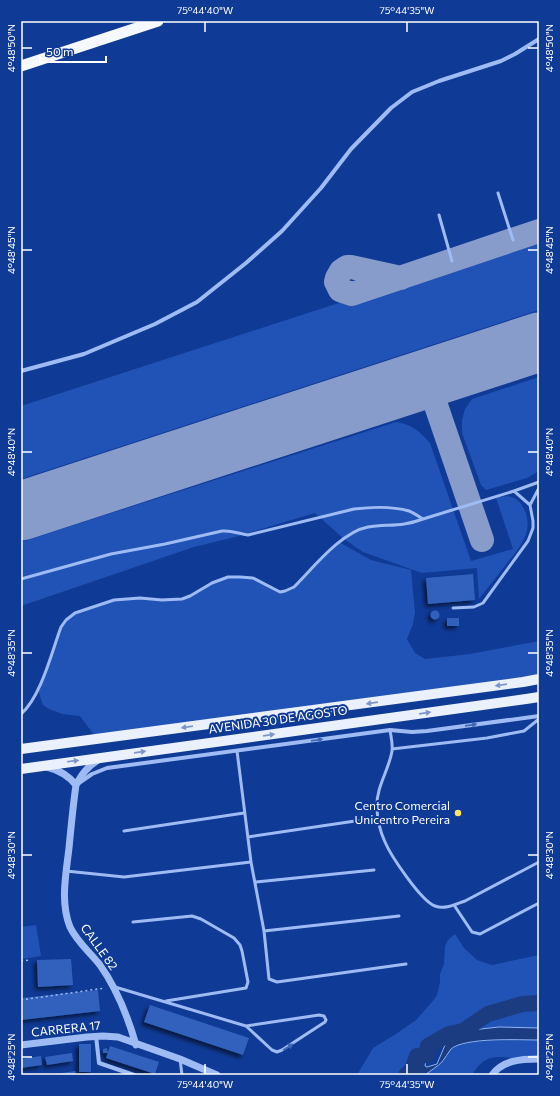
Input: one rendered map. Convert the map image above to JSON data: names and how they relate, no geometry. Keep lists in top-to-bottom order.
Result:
{
  "streets": {
    "main road": ["AVENIDA 30 DE AGOSTO"],
    "street": ["CALLE 82", "CARRERA 17"]
  },
  "crossings": [
    ["AVENIDA 30 DE AGOSTO", "CALLE 82"],
    ["CALLE 82", "CARRERA 17"]
  ],
  "places": ["Centro Comercial Unicentro Pereira"],
  "scale_bar": "50 m",
  "coordinates": [
    "75°44'40\"W",
    "75°44'35\"W",
    "4°48'50\"N",
    "4°48'45\"N",
    "4°48'40\"N",
    "4°48'35\"N",
    "4°48'30\"N",
    "4°48'25\"N"
  ]
}
